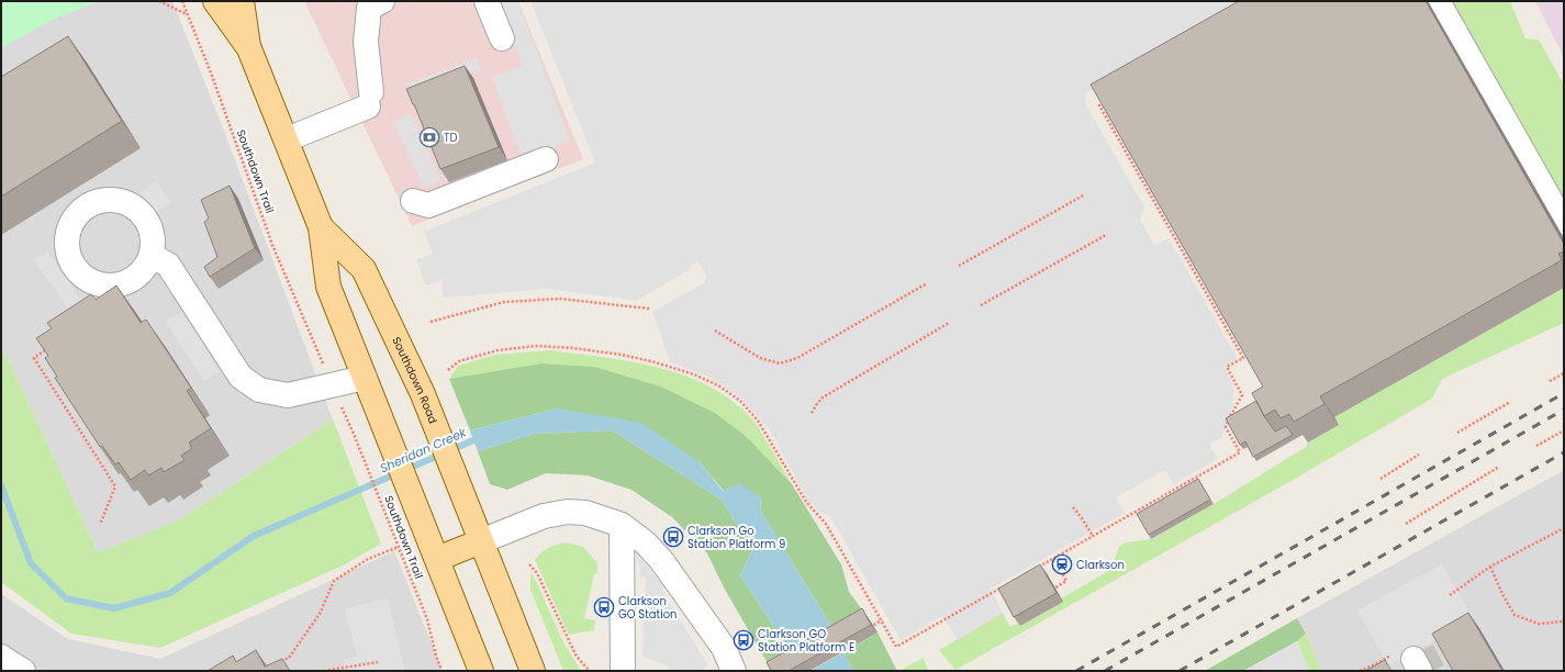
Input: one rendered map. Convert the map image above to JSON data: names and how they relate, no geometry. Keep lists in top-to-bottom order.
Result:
{
  "streets": {
    "main road": ["Southdown Road"],
    "path": ["Southdown Trail"]
  },
  "water": ["Sheridan Creek"],
  "places": {
    "bank": ["TD"],
    "bus stop": ["Clarkson Go Station Platform 9", "Clarkson GO Station", "Clarkson GO Station Platform E"],
    "station": ["Clarkson"]
  }
}
